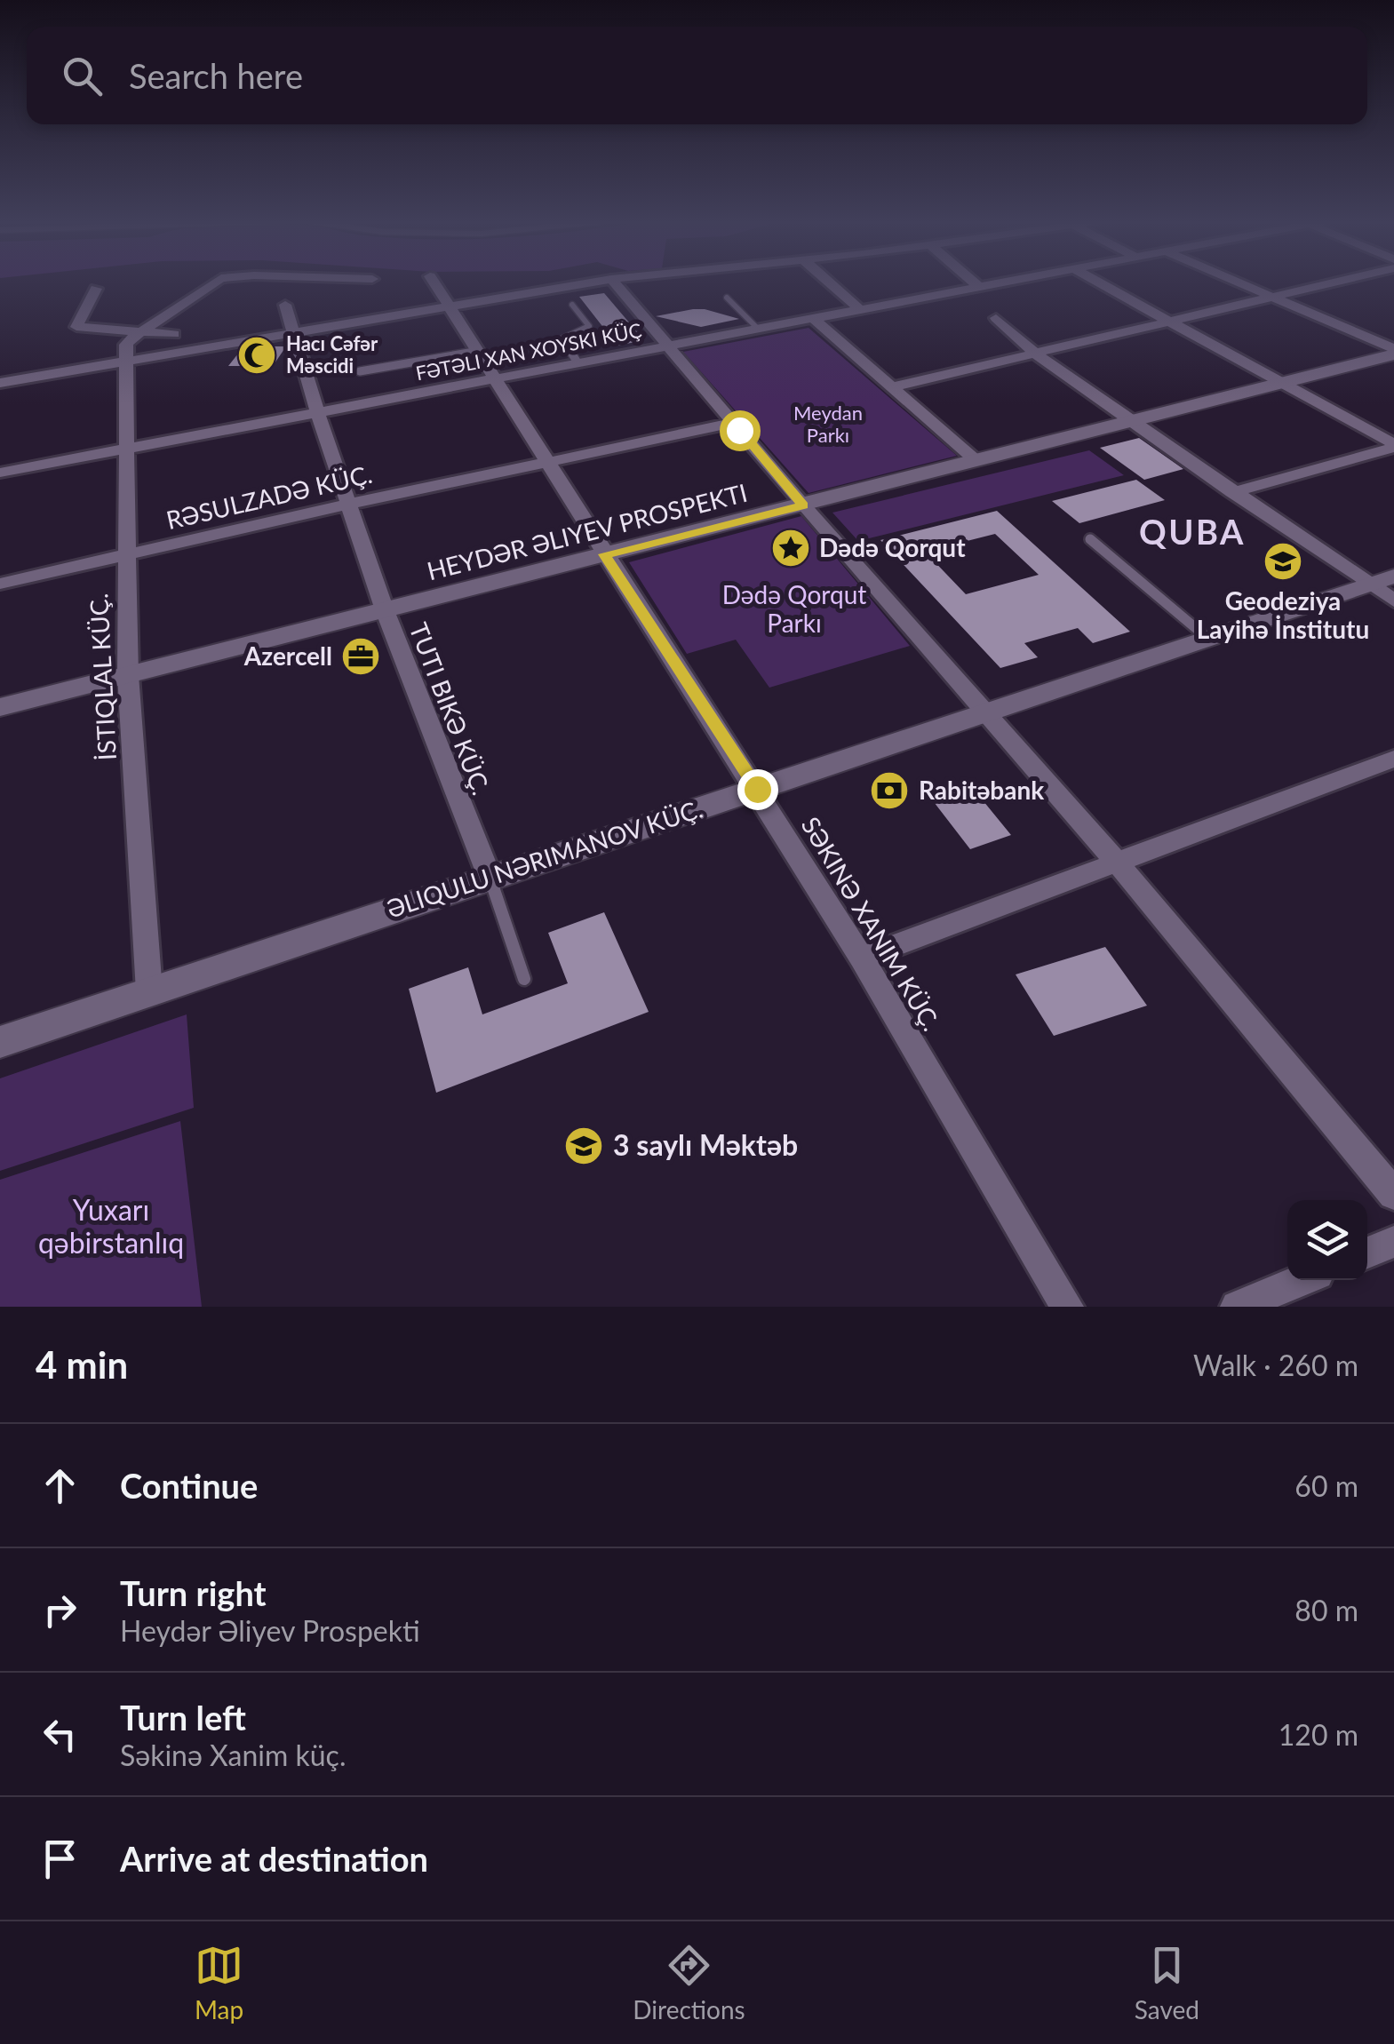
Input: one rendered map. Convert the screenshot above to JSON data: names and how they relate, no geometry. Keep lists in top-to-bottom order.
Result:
{
  "streets": {
    "street": [
      "FƏTƏLI XAN XOYSKI KÜÇ",
      "RƏSULZADƏ KÜÇ.",
      "HEYDƏR ƏLIYEV PROSPEKTI",
      "İSTIQLAL KÜÇ.",
      "TUTI BIKƏ KÜÇ.",
      "ƏLIQULU NƏRIMANOV KÜÇ.",
      "SƏKINƏ XANIM KÜÇ."
    ]
  },
  "crossings": [
    ["FƏTƏLI XAN XOYSKI KÜÇ", "İSTIQLAL KÜÇ."],
    ["FƏTƏLI XAN XOYSKI KÜÇ", "TUTI BIKƏ KÜÇ."],
    ["FƏTƏLI XAN XOYSKI KÜÇ", "SƏKINƏ XANIM KÜÇ."],
    ["RƏSULZADƏ KÜÇ.", "İSTIQLAL KÜÇ."],
    ["RƏSULZADƏ KÜÇ.", "TUTI BIKƏ KÜÇ."],
    ["RƏSULZADƏ KÜÇ.", "SƏKINƏ XANIM KÜÇ."],
    ["HEYDƏR ƏLIYEV PROSPEKTI", "İSTIQLAL KÜÇ."],
    ["HEYDƏR ƏLIYEV PROSPEKTI", "TUTI BIKƏ KÜÇ."],
    ["HEYDƏR ƏLIYEV PROSPEKTI", "SƏKINƏ XANIM KÜÇ."],
    ["İSTIQLAL KÜÇ.", "ƏLIQULU NƏRIMANOV KÜÇ."],
    ["TUTI BIKƏ KÜÇ.", "ƏLIQULU NƏRIMANOV KÜÇ."],
    ["ƏLIQULU NƏRIMANOV KÜÇ.", "SƏKINƏ XANIM KÜÇ."]
  ],
  "districts": ["QUBA"],
  "parks": ["Meydan Parkı", "Dədə Qorqut Parkı", "Yuxarı qəbirstanlıq"],
  "places": {
    "mosque": ["Hacı Cəfər Məscidi"],
    "place": ["Dədə Qorqut"],
    "school or university": ["Geodeziya Layihə İnstitutu", "3 saylı Məktəb"],
    "office": ["Azercell"],
    "bank": ["Rabitəbank"]
  },
  "page": {
    "search": "Search here",
    "heading": ["4 min", "Walk · 260 m"],
    "list": [
      ["Continue", "60 m"],
      ["Turn right", "Heydər Əliyev Prospekti", "80 m"],
      ["Turn left", "Səkinə Xanim küç.", "120 m"],
      "Arrive at destination"
    ],
    "nav": ["Map", "Directions", "Saved"]
  }
}
